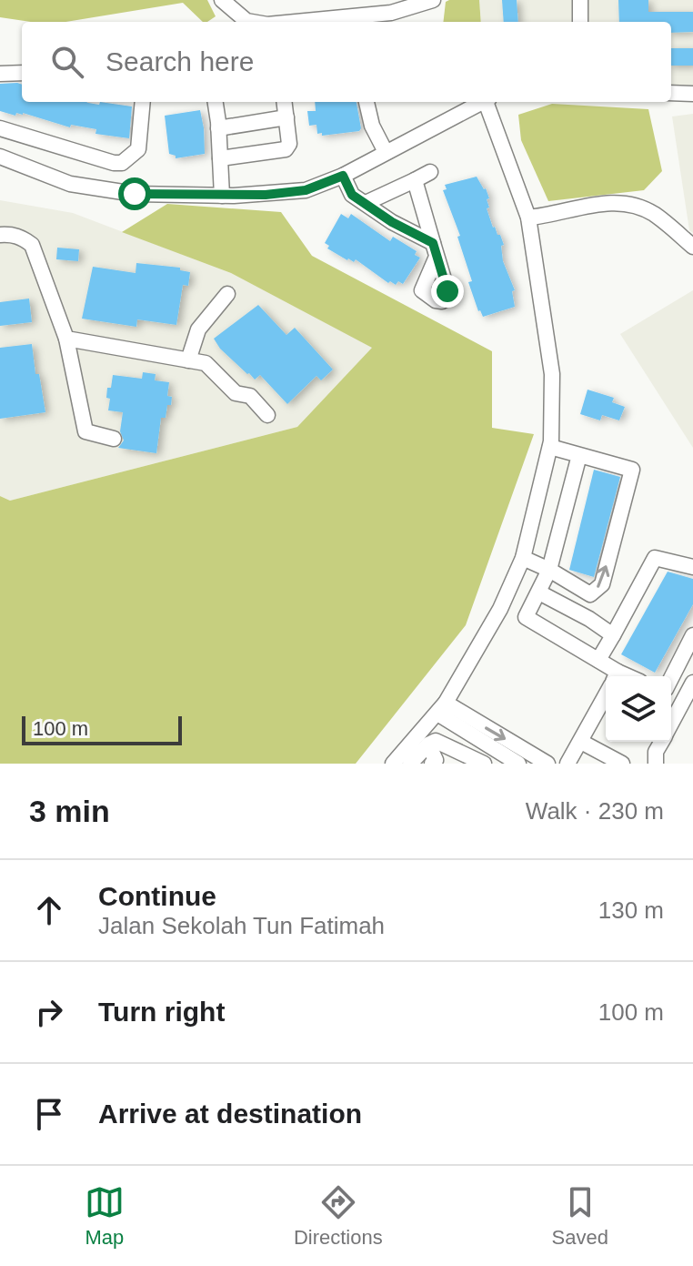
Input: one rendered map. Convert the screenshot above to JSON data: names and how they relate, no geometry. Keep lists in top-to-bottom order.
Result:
{
  "scale_bar": "100 m",
  "page": {
    "search": "Search here",
    "scale": "100 m",
    "heading": ["3 min", "Walk · 230 m"],
    "list": [
      ["Continue", "Jalan Sekolah Tun Fatimah", "130 m"],
      ["Turn right", "100 m"],
      "Arrive at destination"
    ],
    "nav": ["Map", "Directions", "Saved"]
  }
}
